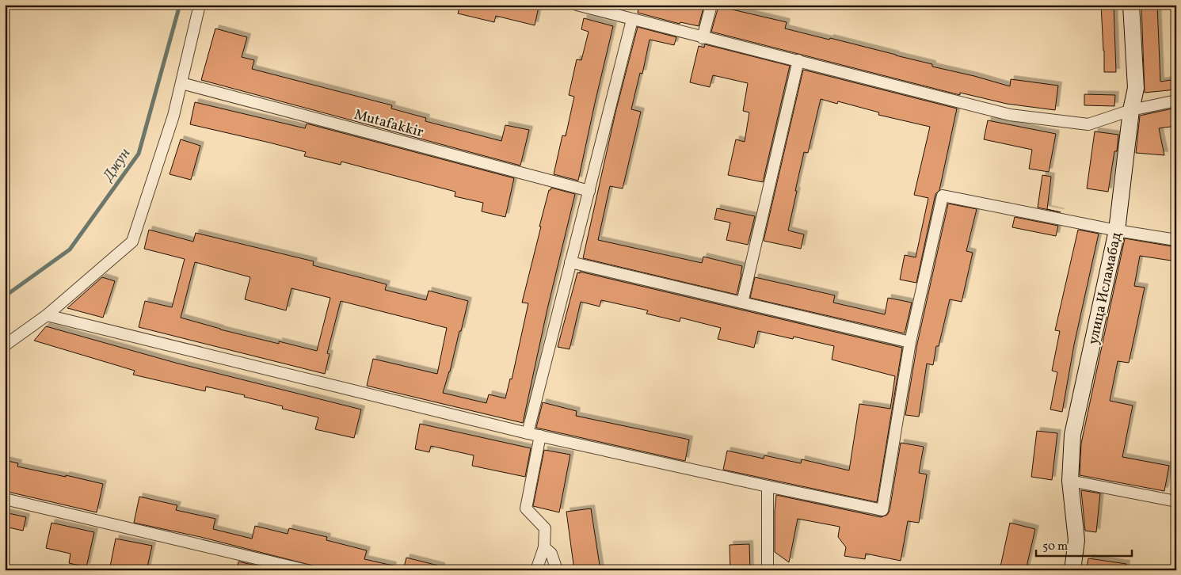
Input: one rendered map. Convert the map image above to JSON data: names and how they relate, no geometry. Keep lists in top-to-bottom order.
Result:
{
  "streets": {
    "street": ["Mutafakkir", "улица Исламабад"]
  },
  "water": ["Джун"],
  "scale_bar": "50 m"
}
